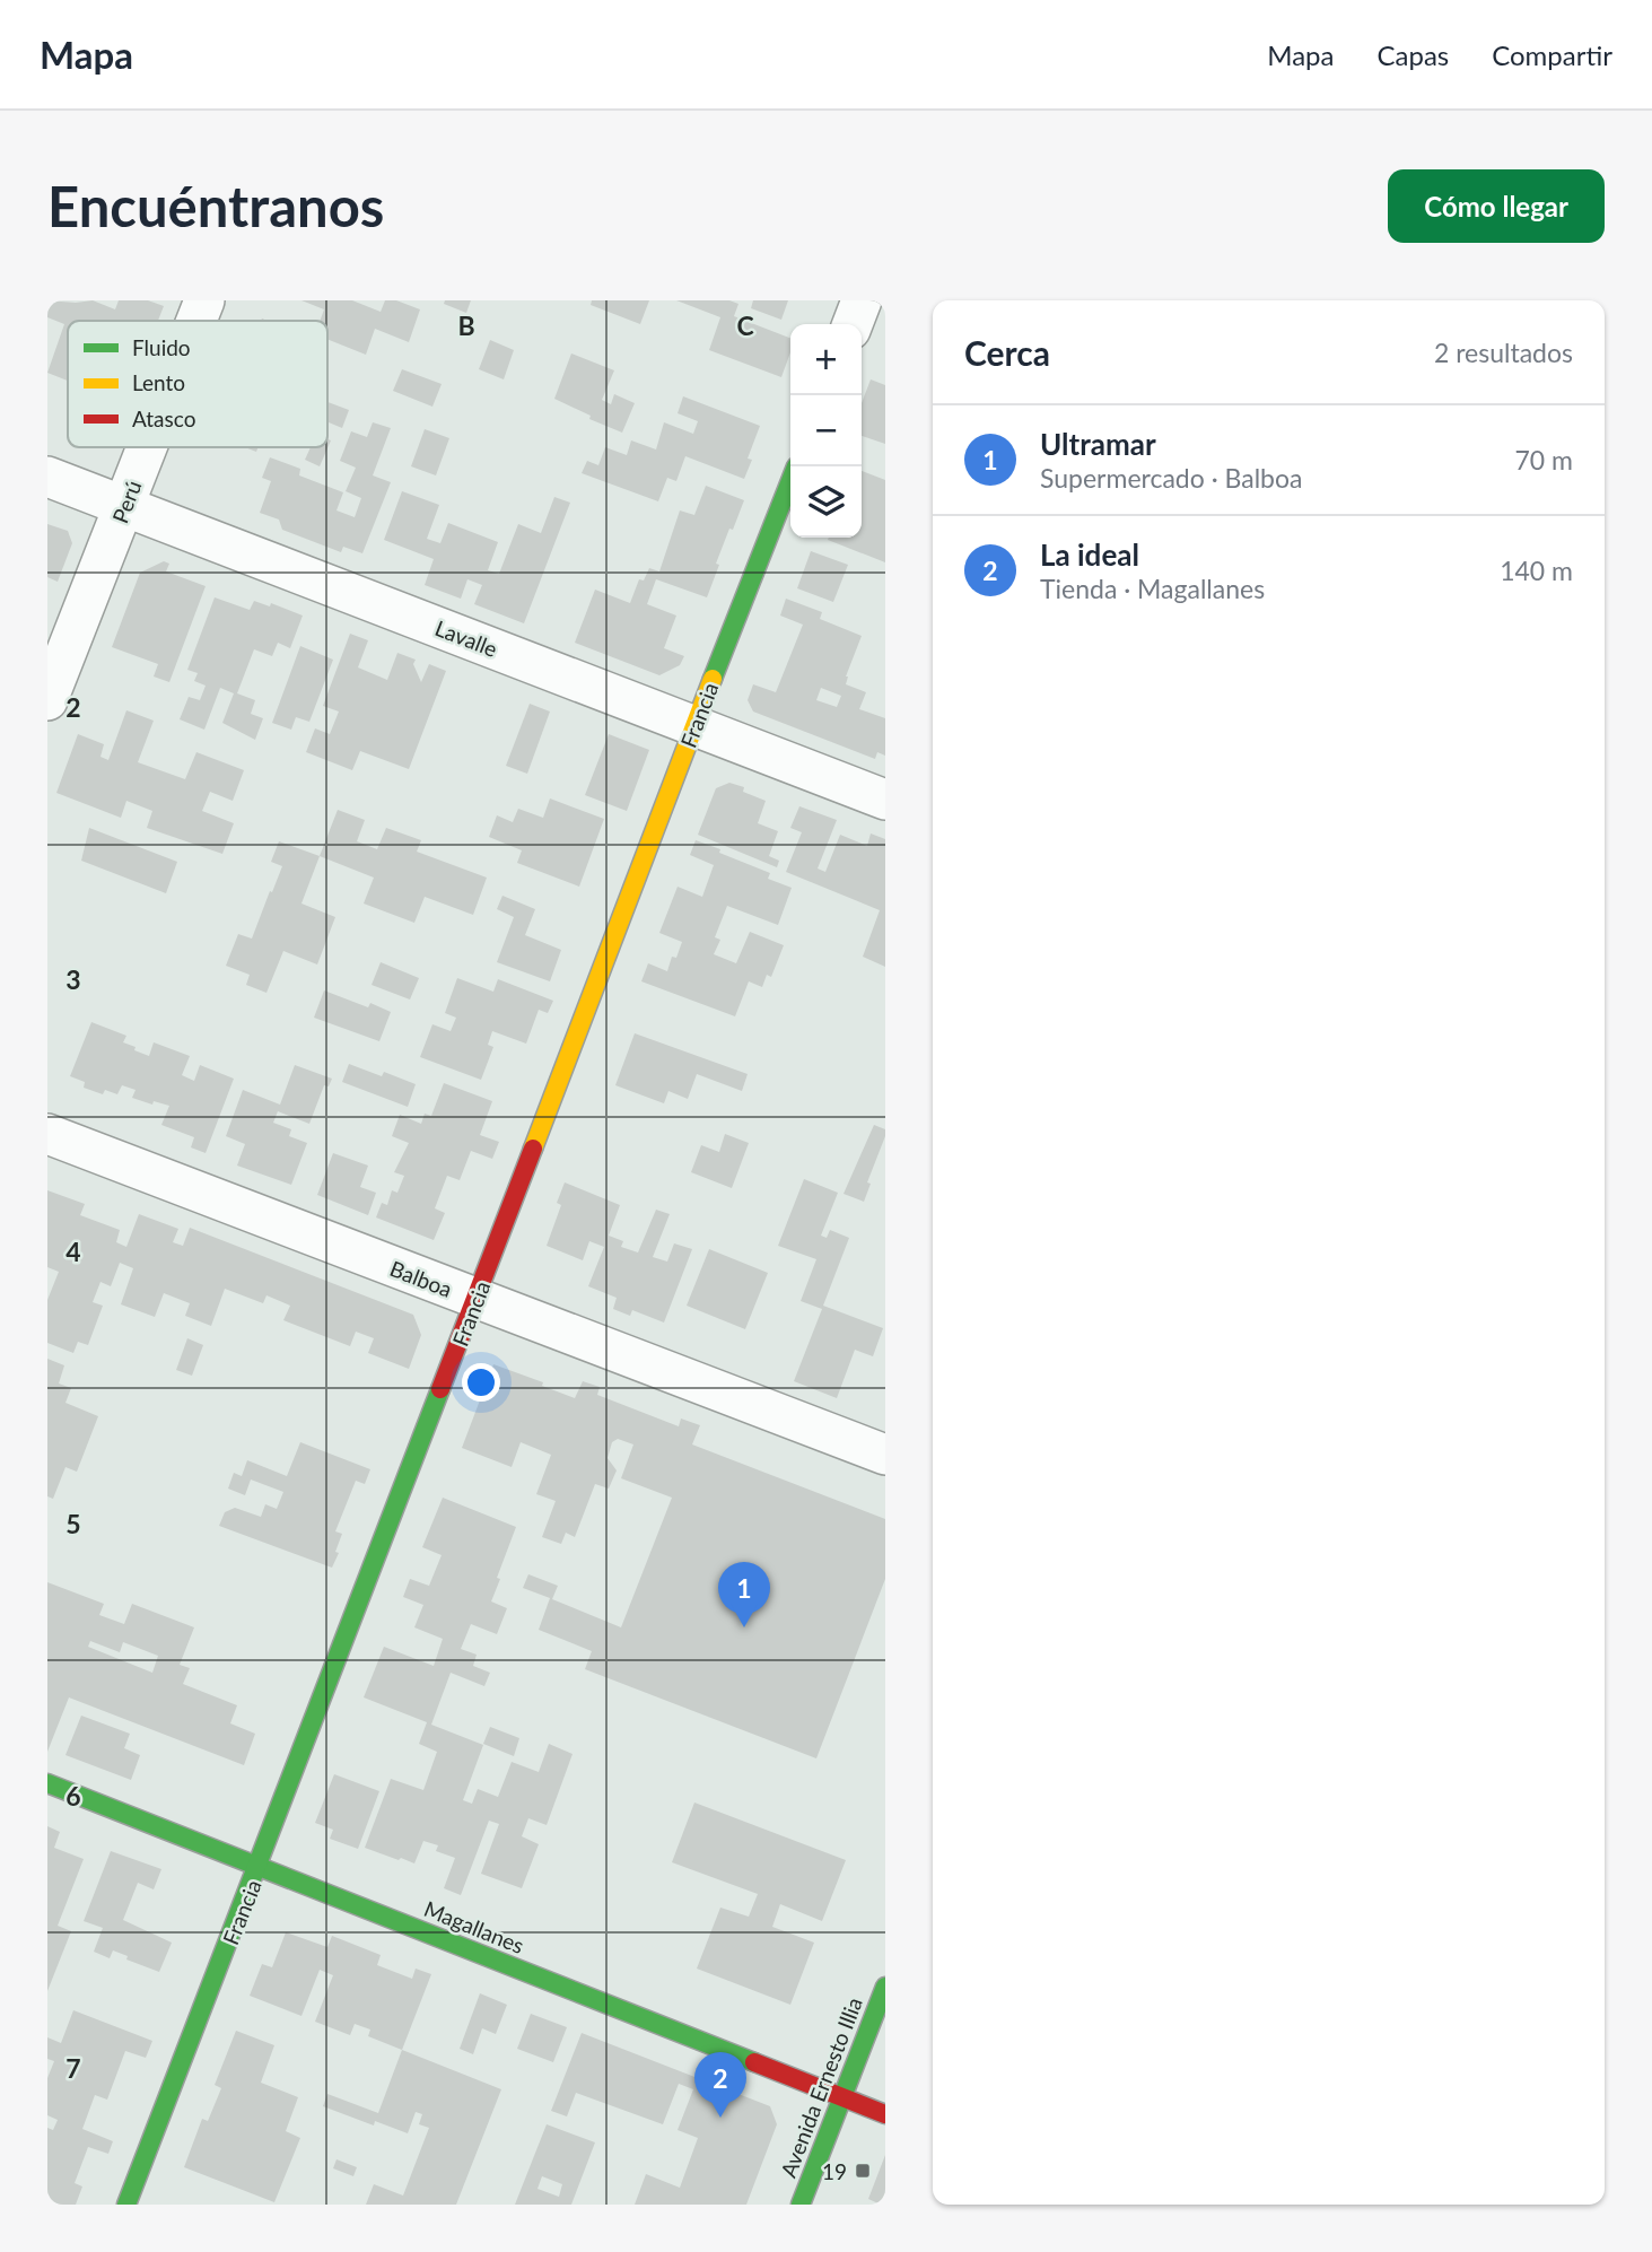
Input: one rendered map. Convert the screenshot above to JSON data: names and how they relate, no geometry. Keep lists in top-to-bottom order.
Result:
{
  "streets": {
    "street": [
      "Perú",
      "Lavalle",
      "Francia",
      "Balboa",
      "Magallanes",
      "Avenida Ernesto Illia"
    ]
  },
  "crossings": [
    ["Perú", "Lavalle"],
    ["Lavalle", "Francia"],
    ["Francia", "Balboa"],
    ["Francia", "Magallanes"],
    ["Magallanes", "Avenida Ernesto Illia"]
  ],
  "places": {
    "transit": ["19"]
  },
  "legend": ["Fluido", "Lento", "Atasco"],
  "page": {
    "header": "Mapa",
    "nav": ["Mapa", "Capas", "Compartir"],
    "buttons": "Cómo llegar",
    "title": "Encuéntranos",
    "heading": ["Cerca", "2 resultados"],
    "map_buttons": ["+", "−"],
    "list": [
      {
        "mark": "1",
        "name": "Ultramar",
        "note": "Supermercado · Balboa",
        "value": "70 m"
      },
      {
        "mark": "2",
        "name": "La ideal",
        "note": "Tienda · Magallanes",
        "value": "140 m"
      }
    ],
    "pins": ["1", "2"]
  },
  "grid": {
    "columns": ["B", "C"],
    "rows": [
      "2",
      "3",
      "4",
      "5",
      "6",
      "7"
    ]
  }
}
